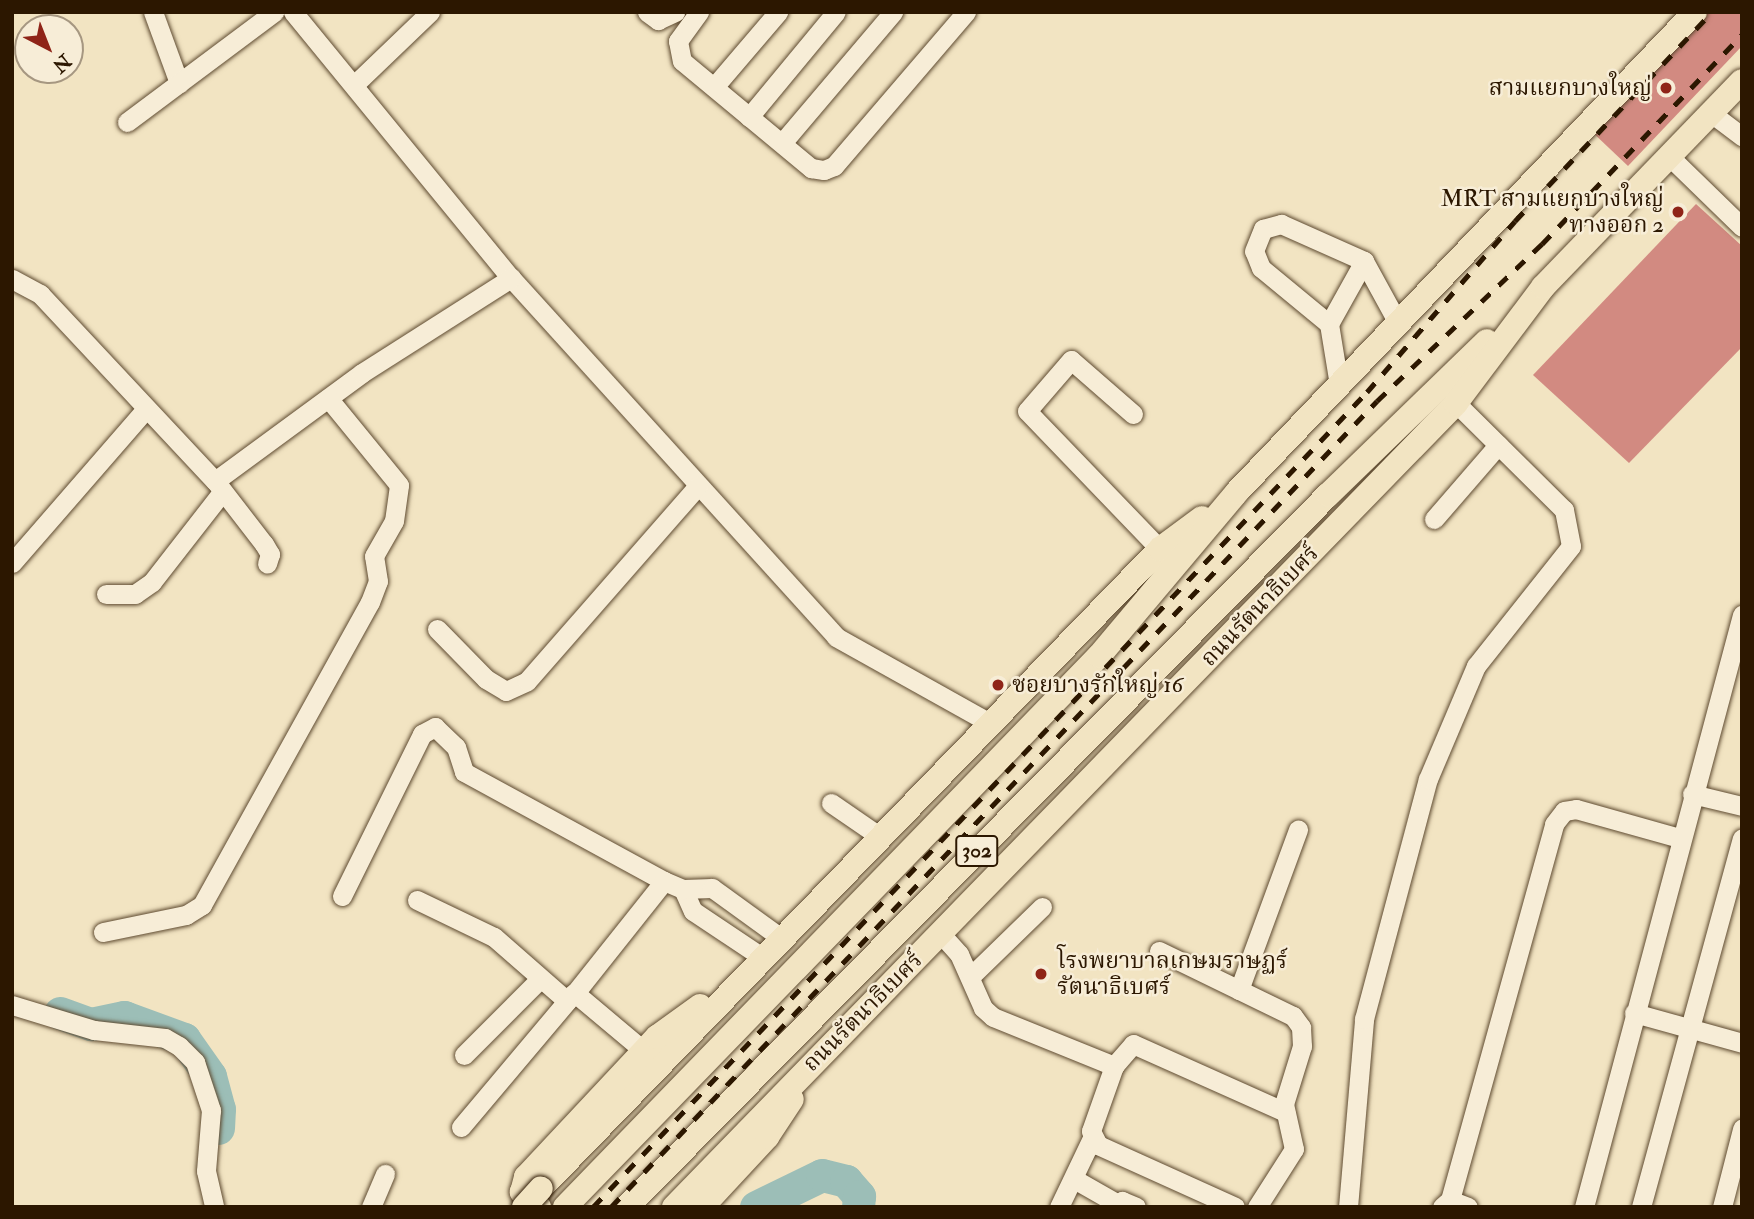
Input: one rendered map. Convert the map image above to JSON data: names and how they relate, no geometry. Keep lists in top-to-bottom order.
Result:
{
  "streets": {
    "main road": ["ถนนรัตนาธิเบศร์", "302"]
  },
  "places": [
    "สามแยกบางใหญ่",
    "MRT สามแยกบางใหญ่ ทางออก 2",
    "ซอยบางรักใหญ่ 16",
    "โรงพยาบาลเกษมราษฏร์ รัตนาธิเบศร์"
  ],
  "north": "bottom right"
}
